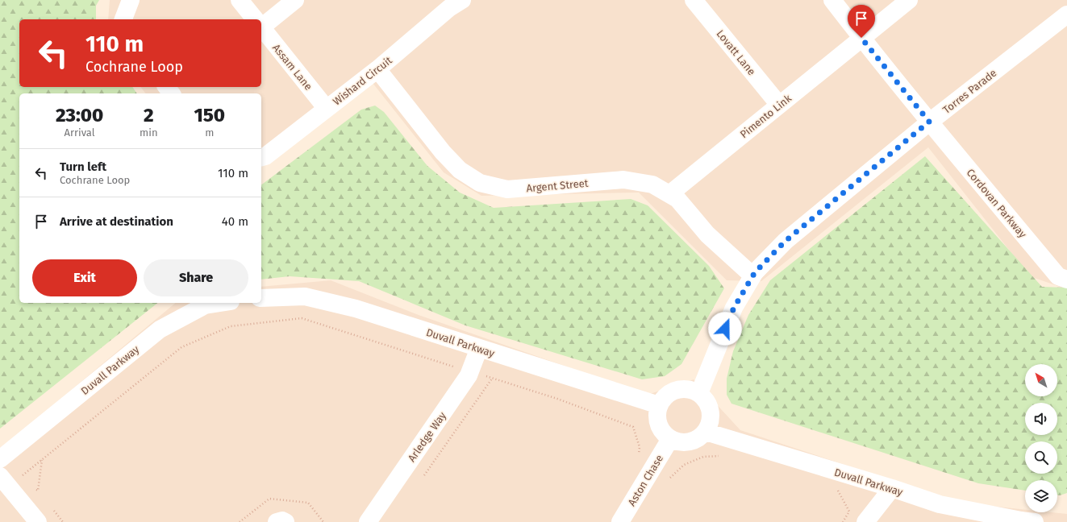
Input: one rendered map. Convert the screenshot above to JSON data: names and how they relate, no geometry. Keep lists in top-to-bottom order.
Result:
{
  "streets": {
    "street": [
      "Lovatt Lane",
      "Assam Lane",
      "Wishard Circuit",
      "Torres Parade",
      "Pimento Link",
      "Argent Street",
      "Cordovan Parkway",
      "Duvall Parkway",
      "Arledge Way",
      "Aston Chase"
    ]
  },
  "crossings": [
    ["Lovatt Lane", "Pimento Link"],
    ["Assam Lane", "Wishard Circuit"],
    ["Wishard Circuit", "Argent Street"],
    ["Torres Parade", "Argent Street"],
    ["Torres Parade", "Cordovan Parkway"],
    ["Torres Parade", "Duvall Parkway"],
    ["Torres Parade", "Aston Chase"],
    ["Pimento Link", "Argent Street"],
    ["Pimento Link", "Cordovan Parkway"],
    ["Duvall Parkway", "Arledge Way"],
    ["Duvall Parkway", "Aston Chase"]
  ],
  "north": "top left",
  "page": {
    "turn": ["110 m", "Cochrane Loop"],
    "eta": [
      "23:00",
      "Arrival",
      "2",
      "min",
      "150",
      "m"
    ],
    "list": [
      {
        "name": "Turn left",
        "note": "Cochrane Loop",
        "value": "110 m"
      },
      {
        "name": "Arrive at destination",
        "value": "40 m"
      }
    ],
    "buttons": ["Exit", "Share"]
  }
}
